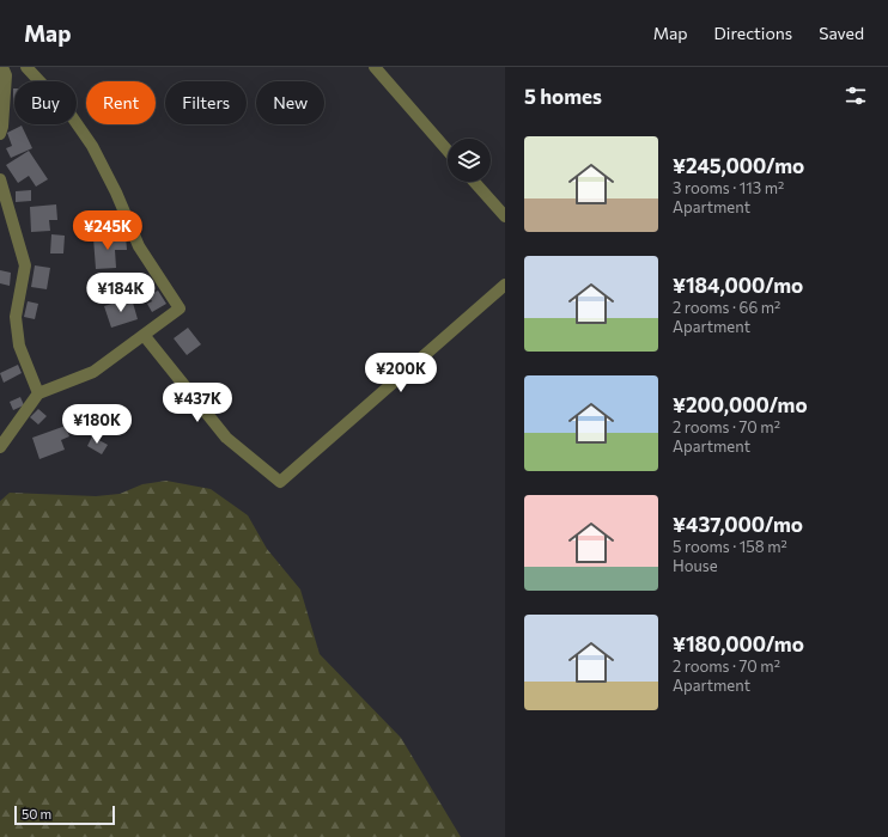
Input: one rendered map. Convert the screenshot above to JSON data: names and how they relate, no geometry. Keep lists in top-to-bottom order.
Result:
{
  "scale_bar": "50 m",
  "page": {
    "header": "Map",
    "nav": ["Map", "Directions", "Saved"],
    "heading": "5 homes",
    "chip": [
      "Buy",
      "Rent",
      "Filters",
      "New"
    ],
    "list": [
      {
        "name": "¥245,000/mo",
        "note": "3 rooms · 113 m² · Apartment"
      },
      {
        "name": "¥184,000/mo",
        "note": "2 rooms · 66 m² · Apartment"
      },
      {
        "name": "¥200,000/mo",
        "note": "2 rooms · 70 m² · Apartment"
      },
      {
        "name": "¥437,000/mo",
        "note": "5 rooms · 158 m² · House"
      },
      {
        "name": "¥180,000/mo",
        "note": "2 rooms · 70 m² · Apartment"
      }
    ],
    "price": [
      "¥245K",
      "¥184K",
      "¥200K",
      "¥437K",
      "¥180K"
    ],
    "scale": "50 m"
  }
}
